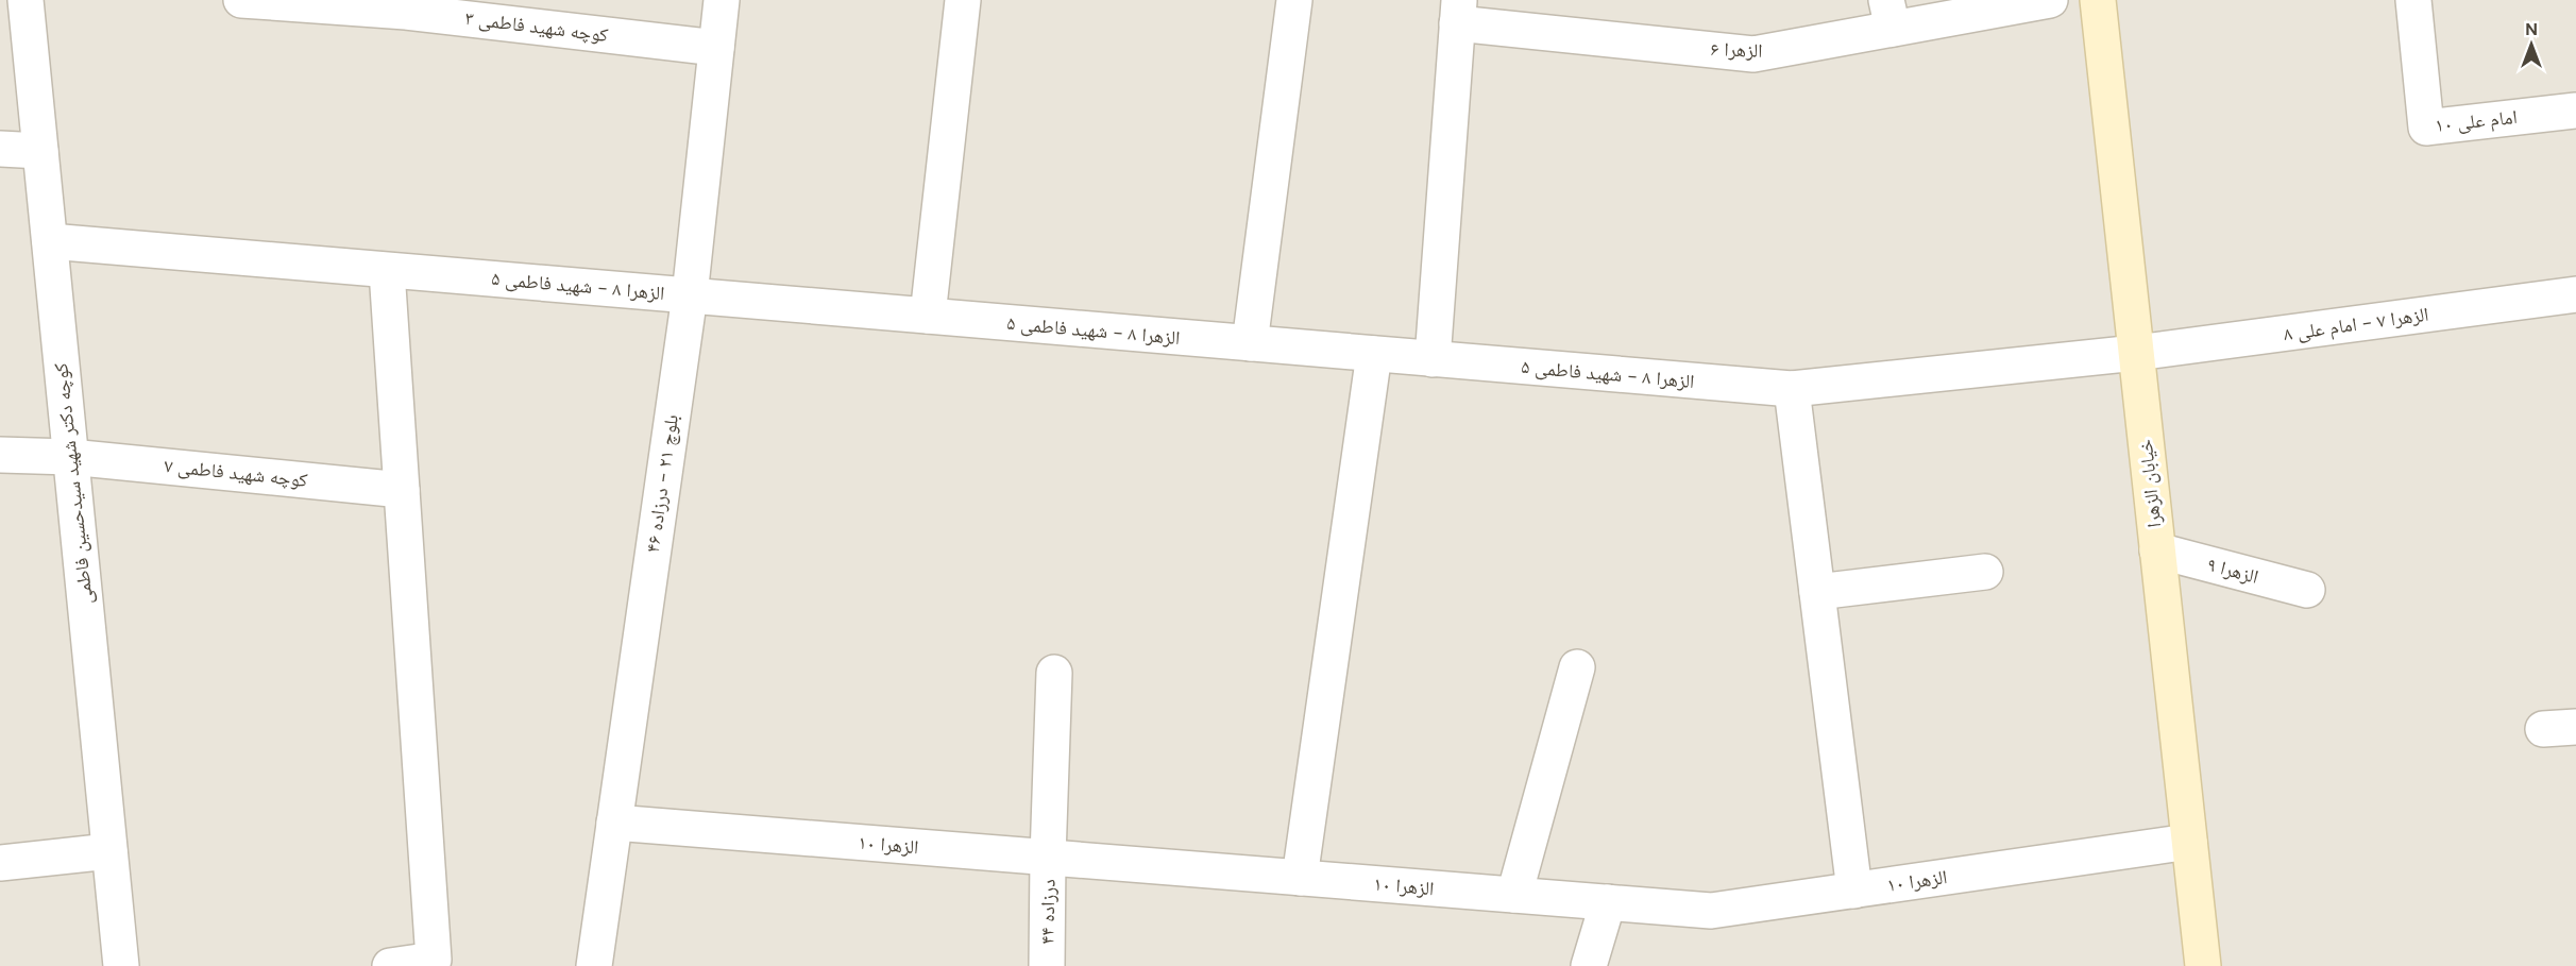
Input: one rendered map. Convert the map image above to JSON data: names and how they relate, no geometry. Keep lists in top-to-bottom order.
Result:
{
  "streets": {
    "street": [
      "کوچه شهید فاطمی ۳",
      "الزهرا ۶",
      "امام علی ۱۰",
      "الزهرا ۸ - شهید فاطمی ۵",
      "الزهرا ۷ - امام علی ۸",
      "کوچه شهید فاطمی ۷",
      "کوچه دکتر شهید سیدحسین فاطمی",
      "بلوچ ۲۱ - درزاده ۴۶",
      "خیابان الزهرا",
      "الزهرا ۹",
      "الزهرا ۱۰",
      "درزاده ۴۴"
    ]
  },
  "crossings": [
    ["کوچه شهید فاطمی ۳", "بلوچ ۲۱ - درزاده ۴۶"],
    ["الزهرا ۸ - شهید فاطمی ۵", "الزهرا ۷ - امام علی ۸"],
    ["الزهرا ۸ - شهید فاطمی ۵", "کوچه دکتر شهید سیدحسین فاطمی"],
    ["الزهرا ۸ - شهید فاطمی ۵", "بلوچ ۲۱ - درزاده ۴۶"],
    ["الزهرا ۸ - شهید فاطمی ۵", "خیابان الزهرا"],
    ["الزهرا ۷ - امام علی ۸", "خیابان الزهرا"],
    ["کوچه شهید فاطمی ۷", "کوچه دکتر شهید سیدحسین فاطمی"],
    ["بلوچ ۲۱ - درزاده ۴۶", "الزهرا ۱۰"],
    ["خیابان الزهرا", "الزهرا ۹"],
    ["خیابان الزهرا", "الزهرا ۱۰"],
    ["الزهرا ۱۰", "درزاده ۴۴"]
  ],
  "north": "top"
}
